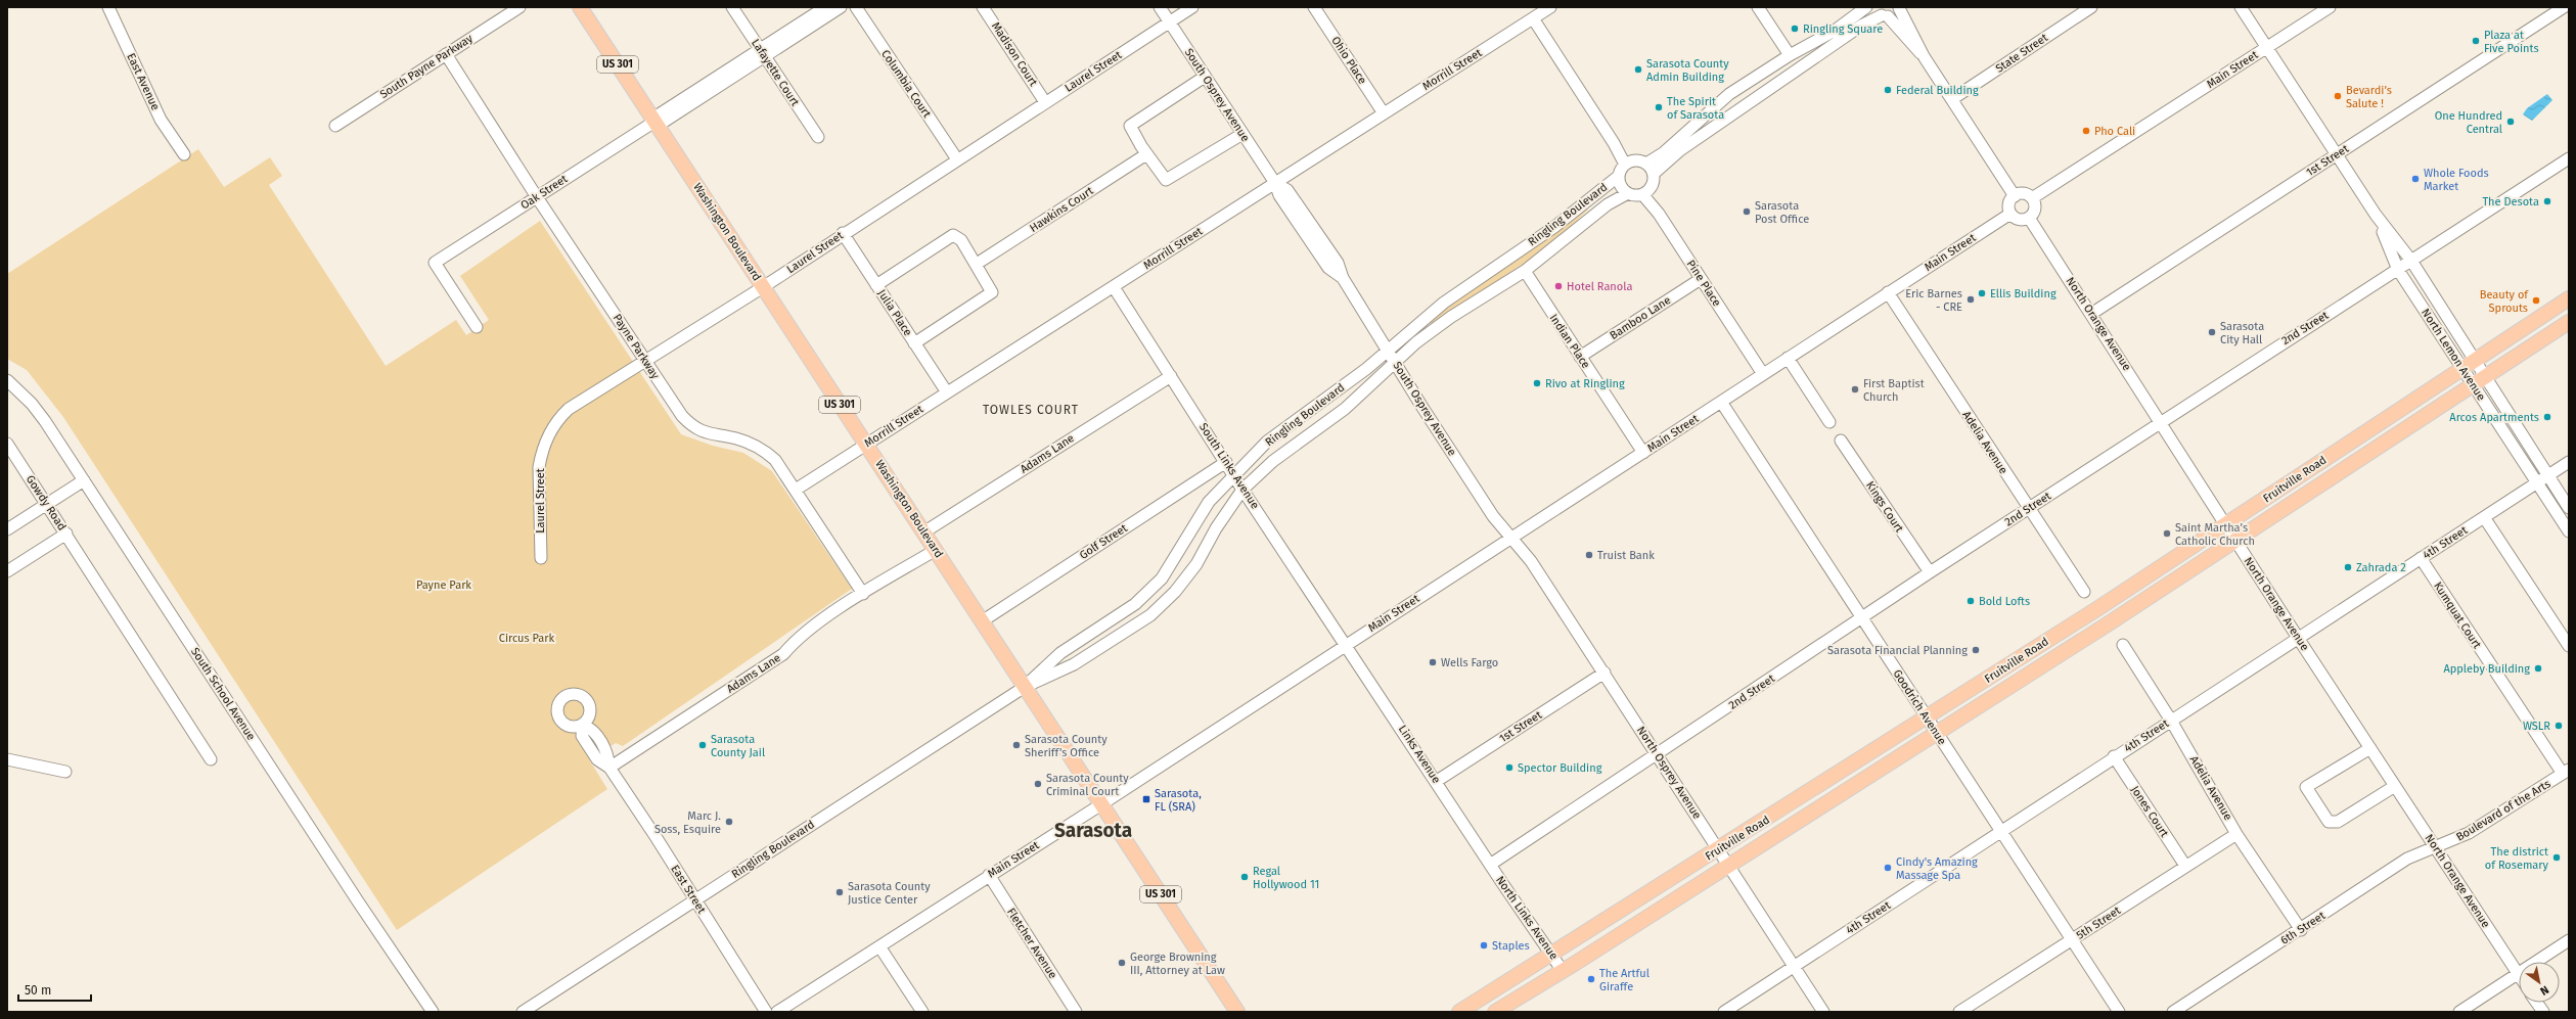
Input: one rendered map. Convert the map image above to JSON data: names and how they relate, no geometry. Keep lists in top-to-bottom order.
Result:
{
  "streets": {
    "main road": ["US 301", "Washington Boulevard", "Fruitville Road"],
    "street": [
      "State Street",
      "Madison Court",
      "Ohio Place",
      "South Payne Parkway",
      "Morrill Street",
      "Main Street",
      "Laurel Street",
      "Lafayette Court",
      "East Avenue",
      "Columbia Court",
      "South Osprey Avenue",
      "1st Street",
      "Oak Street",
      "Hawkins Court",
      "Ringling Boulevard",
      "Pine Place",
      "Julia Place",
      "Bamboo Lane",
      "North Orange Avenue",
      "2nd Street",
      "Indian Place",
      "Payne Parkway",
      "North Lemon Avenue",
      "Adelia Avenue",
      "Adams Lane",
      "South Links Avenue",
      "Gowdy Road",
      "Kings Court",
      "Golf Street",
      "4th Street",
      "Kumquat Court",
      "South School Avenue",
      "Goodrich Avenue",
      "Links Avenue",
      "North Osprey Avenue",
      "Boulevard of the Arts",
      "Jones Court",
      "East Street",
      "North Links Avenue",
      "5th Street",
      "6th Street",
      "Fletcher Avenue"
    ]
  },
  "crossings": [
    ["Madison Court", "Laurel Street"],
    ["Ohio Place", "Morrill Street"],
    ["South Payne Parkway", "Payne Parkway"],
    ["Morrill Street", "South Osprey Avenue"],
    ["Morrill Street", "Washington Boulevard"],
    ["Morrill Street", "Julia Place"],
    ["Morrill Street", "Payne Parkway"],
    ["Morrill Street", "South Links Avenue"],
    ["Main Street", "South Osprey Avenue"],
    ["Main Street", "Washington Boulevard"],
    ["Main Street", "Pine Place"],
    ["Main Street", "North Orange Avenue"],
    ["Main Street", "Indian Place"],
    ["Main Street", "Adelia Avenue"],
    ["Main Street", "South Links Avenue"],
    ["Main Street", "Goodrich Avenue"],
    ["Main Street", "Links Avenue"],
    ["Main Street", "North Osprey Avenue"],
    ["Main Street", "Fletcher Avenue"],
    ["Laurel Street", "Columbia Court"],
    ["Laurel Street", "South Osprey Avenue"],
    ["Laurel Street", "Washington Boulevard"],
    ["Laurel Street", "Julia Place"],
    ["Laurel Street", "Payne Parkway"],
    ["Lafayette Court", "Oak Street"],
    ["South Osprey Avenue", "Ringling Boulevard"],
    ["South Osprey Avenue", "North Osprey Avenue"],
    ["1st Street", "North Orange Avenue"],
    ["1st Street", "Links Avenue"],
    ["1st Street", "North Osprey Avenue"],
    ["Oak Street", "Washington Boulevard"],
    ["Oak Street", "Payne Parkway"],
    ["Ringling Boulevard", "Washington Boulevard"],
    ["Ringling Boulevard", "Pine Place"],
    ["Ringling Boulevard", "Indian Place"],
    ["Ringling Boulevard", "South Links Avenue"],
    ["Ringling Boulevard", "East Street"],
    ["Washington Boulevard", "Adams Lane"],
    ["Washington Boulevard", "Golf Street"],
    ["Pine Place", "Bamboo Lane"],
    ["Bamboo Lane", "Indian Place"],
    ["North Orange Avenue", "2nd Street"],
    ["North Orange Avenue", "Fruitville Road"],
    ["North Orange Avenue", "4th Street"],
    ["North Orange Avenue", "Boulevard of the Arts"],
    ["North Orange Avenue", "6th Street"],
    ["2nd Street", "North Lemon Avenue"],
    ["2nd Street", "Adelia Avenue"],
    ["2nd Street", "Kings Court"],
    ["2nd Street", "Goodrich Avenue"],
    ["2nd Street", "Links Avenue"],
    ["2nd Street", "North Osprey Avenue"],
    ["2nd Street", "North Links Avenue"],
    ["Payne Parkway", "Adams Lane"],
    ["North Lemon Avenue", "Fruitville Road"],
    ["North Lemon Avenue", "4th Street"],
    ["Adelia Avenue", "4th Street"],
    ["Adelia Avenue", "5th Street"],
    ["Adelia Avenue", "6th Street"],
    ["Adams Lane", "South Links Avenue"],
    ["Adams Lane", "East Street"],
    ["South Links Avenue", "Golf Street"],
    ["South Links Avenue", "Links Avenue"],
    ["Fruitville Road", "Goodrich Avenue"],
    ["Fruitville Road", "North Osprey Avenue"],
    ["Fruitville Road", "North Links Avenue"],
    ["4th Street", "Kumquat Court"],
    ["4th Street", "Goodrich Avenue"],
    ["4th Street", "North Osprey Avenue"],
    ["4th Street", "Jones Court"],
    ["Kumquat Court", "Boulevard of the Arts"],
    ["Goodrich Avenue", "5th Street"],
    ["Links Avenue", "North Links Avenue"],
    ["Boulevard of the Arts", "6th Street"],
    ["Jones Court", "5th Street"]
  ],
  "districts": ["TOWLES COURT", "Sarasota"],
  "parks": ["Payne Park", "Circus Park"],
  "places": {
    "other": [
      "Ringling Square",
      "Plaza at Five Points",
      "Sarasota County Admin Building",
      "Federal Building",
      "Bevardi’s Salute !",
      "The Spirit of Sarasota",
      "One Hundred Central",
      "Pho Cali",
      "Whole Foods Market",
      "The Desota",
      "Sarasota Post Office",
      "Hotel Ranola",
      "Ellis Building",
      "Eric Barnes - CRE",
      "Beauty of Sprouts",
      "Sarasota City Hall",
      "Rivo at Ringling",
      "First Baptist Church",
      "Arcos Apartments",
      "Saint Martha’s Catholic Church",
      "Truist Bank",
      "Zahrada 2",
      "Bold Lofts",
      "Sarasota Financial Planning",
      "Wells Fargo",
      "Appleby Building",
      "WSLR",
      "Sarasota County Jail",
      "Sarasota County Sheriff's Office",
      "Spector Building",
      "Sarasota County Criminal Court",
      "Marc J. Soss, Esquire",
      "The district of Rosemary",
      "Cindy's Amazing Massage Spa",
      "Regal Hollywood 11",
      "Sarasota County Justice Center",
      "Staples",
      "George Browning III, Attorney at Law",
      "The Artful Giraffe"
    ],
    "transit": ["Sarasota, FL (SRA)"]
  },
  "scale_bar": "50 m",
  "north": "bottom right"
}
